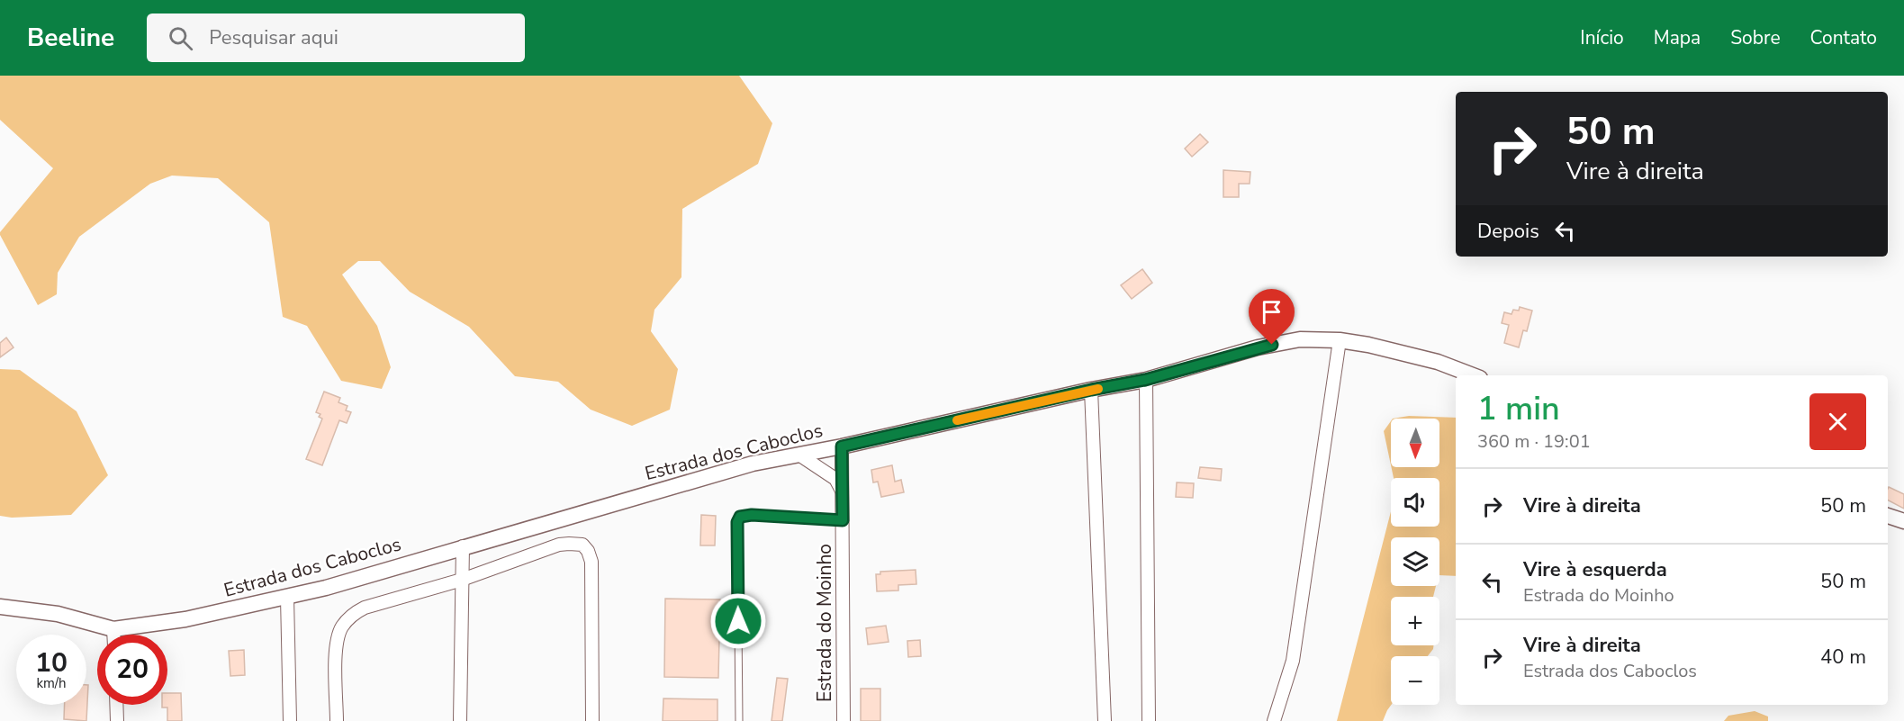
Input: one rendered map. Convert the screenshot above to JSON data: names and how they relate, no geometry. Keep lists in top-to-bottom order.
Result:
{
  "streets": {
    "street": ["Estrada dos Caboclos", "Estrada do Moinho"]
  },
  "crossings": [
    ["Estrada dos Caboclos", "Estrada do Moinho"]
  ],
  "north": "bottom",
  "page": {
    "header": "Beeline",
    "search": "Pesquisar aqui",
    "nav": [
      "Início",
      "Mapa",
      "Sobre",
      "Contato"
    ],
    "turn": ["50 m", "Vire à direita"],
    "then": "Depois",
    "heading": ["1 min", "360 m · 19:01"],
    "map_buttons": ["+", "−"],
    "list": [
      {
        "name": "Vire à direita",
        "value": "50 m"
      },
      {
        "name": "Vire à esquerda",
        "note": "Estrada do Moinho",
        "value": "50 m"
      },
      {
        "name": "Vire à direita",
        "note": "Estrada dos Caboclos",
        "value": "40 m"
      }
    ],
    "speed": "10 km/h",
    "limit": "20"
  }
}
